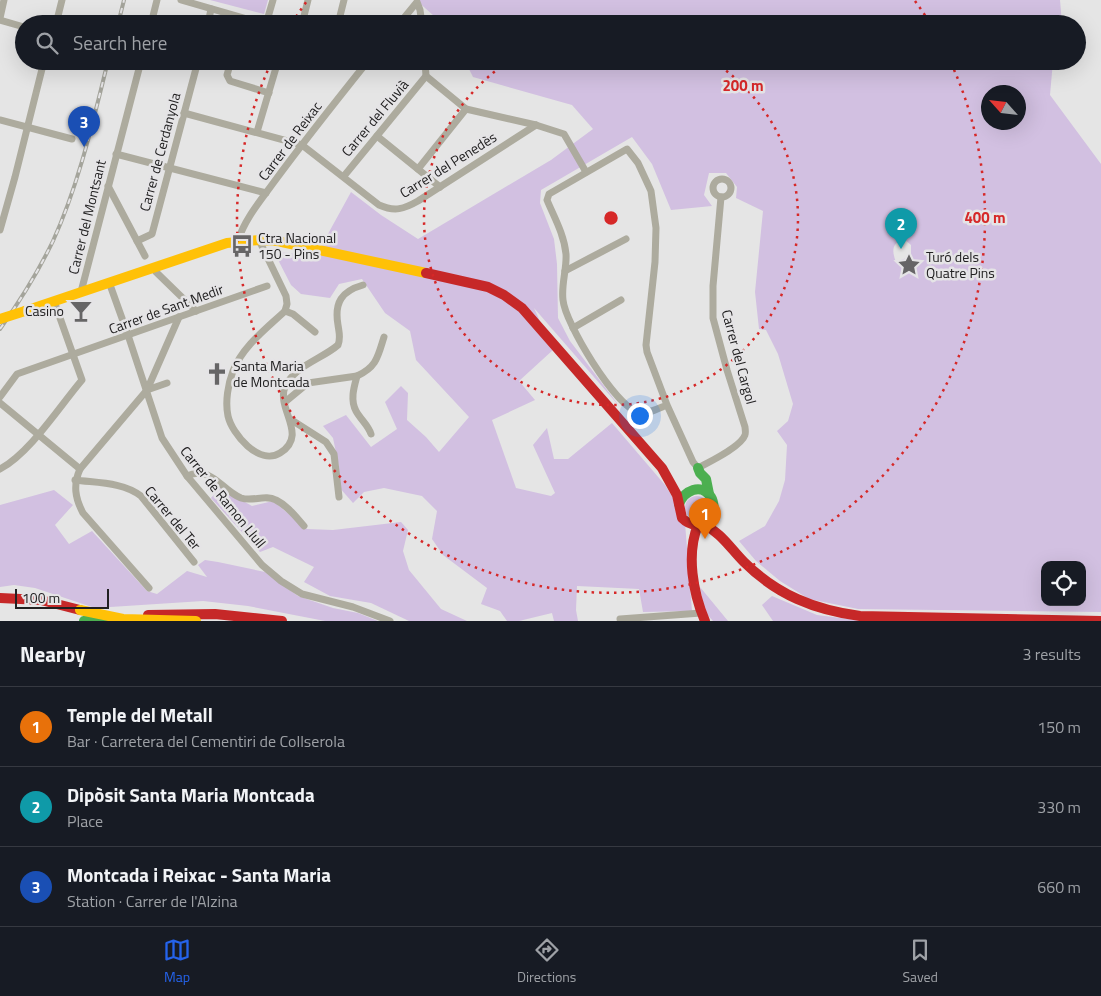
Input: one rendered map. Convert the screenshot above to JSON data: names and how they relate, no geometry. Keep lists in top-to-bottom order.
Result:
{
  "streets": {
    "street": [
      "Carrer del Fluvià",
      "Carrer de Reixac",
      "Carrer de Cerdanyola",
      "Carrer del Penedès",
      "Carrer del Montsant",
      "Carrer de Sant Medir",
      "Carrer del Cargol",
      "Carrer de Ramon Llull",
      "Carrer del Ter"
    ]
  },
  "crossings": [
    ["Carrer del Fluvià", "Carrer del Penedès"],
    ["Carrer de Reixac", "Carrer del Penedès"],
    ["Carrer de Cerdanyola", "Carrer del Penedès"],
    ["Carrer de Sant Medir", "Carrer de Ramon Llull"]
  ],
  "places": {
    "bus stop": ["Ctra Nacional 150 - Pins"],
    "place": ["Turó dels Quatre Pins"],
    "bar": ["Casino"],
    "church": ["Santa Maria de Montcada"]
  },
  "scale_bar": "100 m",
  "north": "top left",
  "page": {
    "search": "Search here",
    "pins": ["3", "2", "1"],
    "scale": "100 m",
    "heading": ["Nearby", "3 results"],
    "list": [
      {
        "mark": "1",
        "name": "Temple del Metall",
        "note": "Bar · Carretera del Cementiri de Collserola",
        "value": "150 m"
      },
      {
        "mark": "2",
        "name": "Dipòsit Santa Maria Montcada",
        "note": "Place",
        "value": "330 m"
      },
      {
        "mark": "3",
        "name": "Montcada i Reixac - Santa Maria",
        "note": "Station · Carrer de l'Alzina",
        "value": "660 m"
      }
    ],
    "nav": ["Map", "Directions", "Saved"]
  },
  "rings": ["200 m", "400 m"]
}
